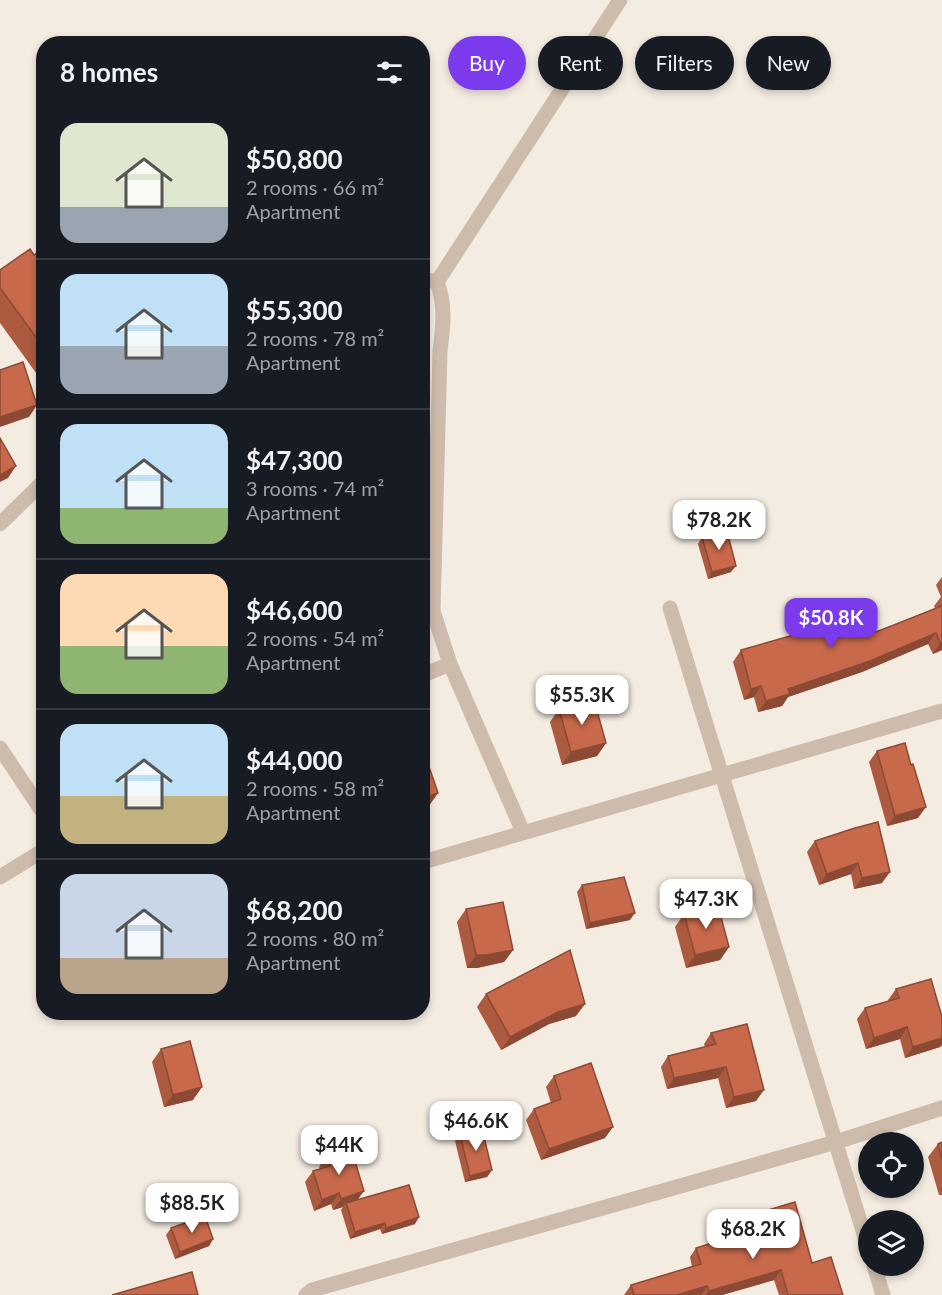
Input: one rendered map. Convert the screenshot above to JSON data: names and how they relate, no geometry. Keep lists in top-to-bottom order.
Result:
{
  "page": {
    "chip": [
      "Buy",
      "Rent",
      "Filters",
      "New"
    ],
    "heading": "8 homes",
    "list": [
      {
        "name": "$50,800",
        "note": "2 rooms · 66 m² · Apartment"
      },
      {
        "name": "$55,300",
        "note": "2 rooms · 78 m² · Apartment"
      },
      {
        "name": "$47,300",
        "note": "3 rooms · 74 m² · Apartment"
      },
      {
        "name": "$46,600",
        "note": "2 rooms · 54 m² · Apartment"
      },
      {
        "name": "$44,000",
        "note": "2 rooms · 58 m² · Apartment"
      },
      {
        "name": "$68,200",
        "note": "2 rooms · 80 m² · Apartment"
      }
    ],
    "price": [
      "$78.2K",
      "$50.8K",
      "$55.3K",
      "$47.3K",
      "$46.6K",
      "$44K",
      "$88.5K",
      "$68.2K"
    ]
  }
}
